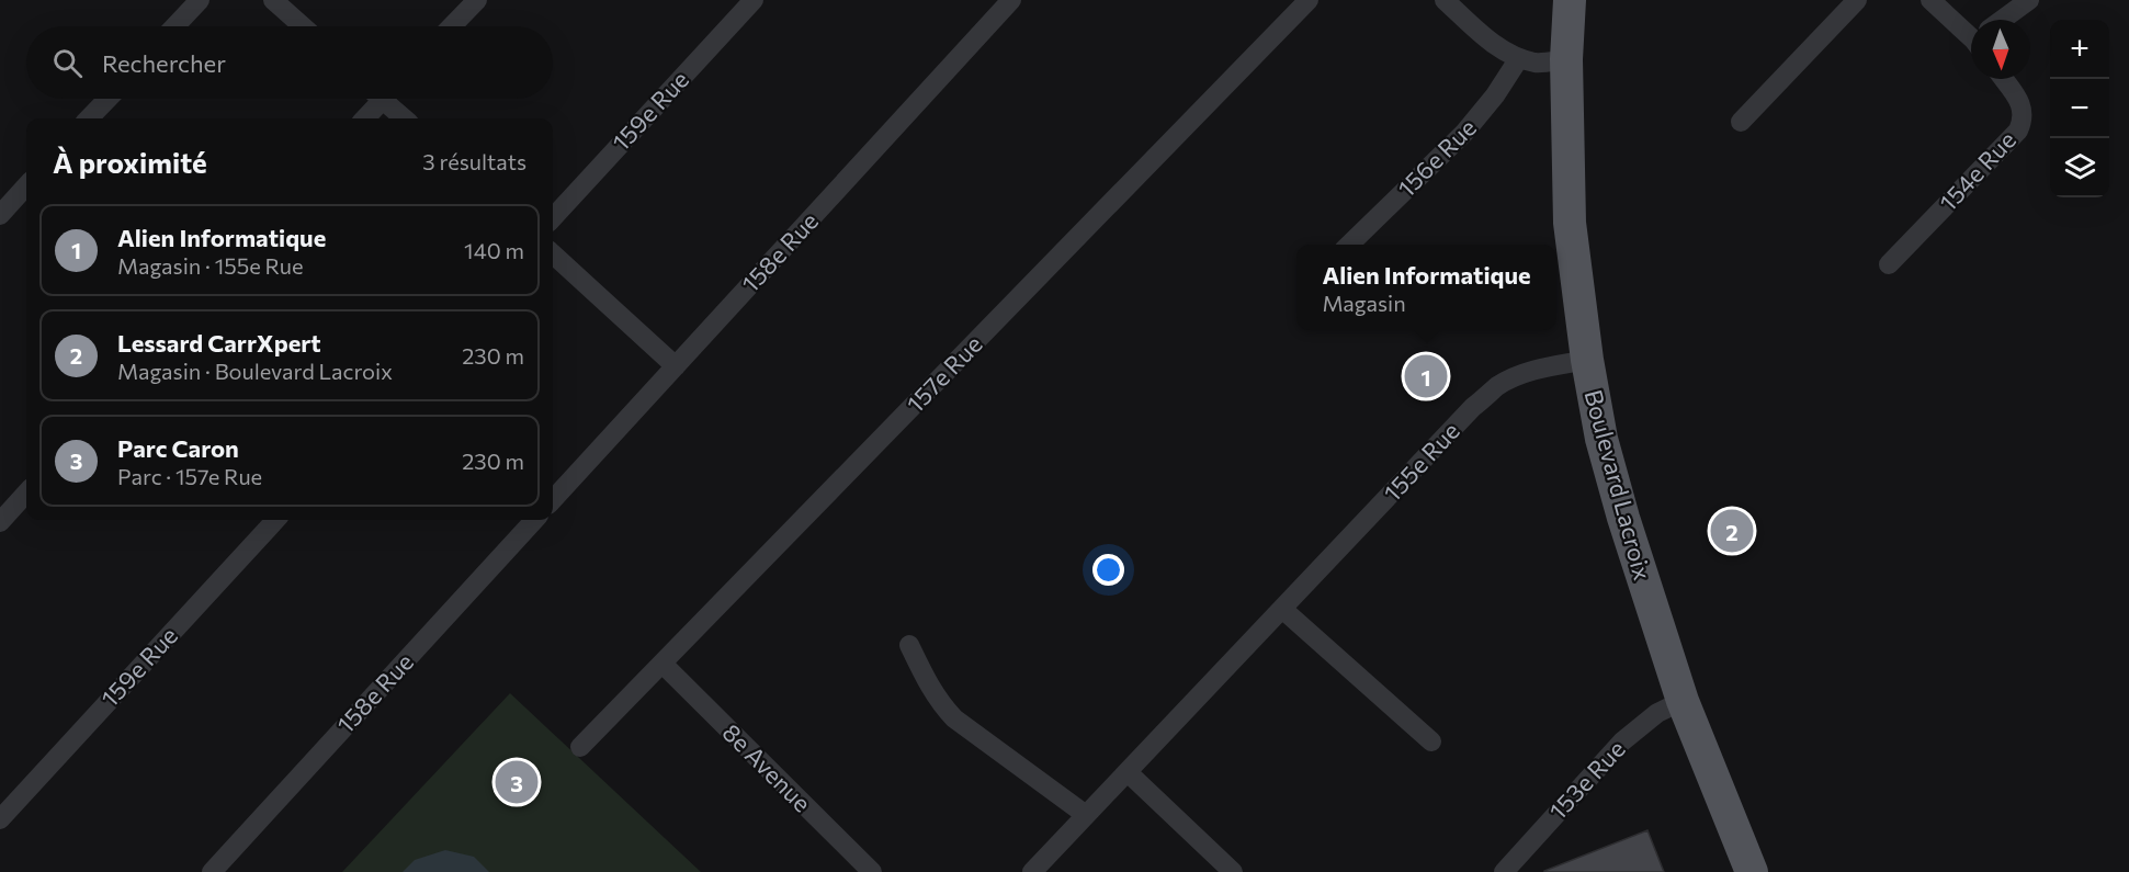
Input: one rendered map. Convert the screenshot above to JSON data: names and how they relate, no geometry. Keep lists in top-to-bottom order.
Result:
{
  "streets": {
    "main road": ["Boulevard Lacroix"],
    "street": [
      "159e Rue",
      "156e Rue",
      "154e Rue",
      "158e Rue",
      "157e Rue",
      "155e Rue",
      "8e Avenue",
      "153e Rue"
    ]
  },
  "crossings": [
    ["157e Rue", "8e Avenue"],
    ["155e Rue", "Boulevard Lacroix"],
    ["Boulevard Lacroix", "153e Rue"]
  ],
  "north": "bottom",
  "page": {
    "map_buttons": ["+", "−"],
    "search": "Rechercher",
    "heading": ["À proximité", "3 résultats"],
    "list": [
      {
        "mark": "1",
        "name": "Alien Informatique",
        "note": "Magasin · 155e Rue",
        "value": "140 m"
      },
      {
        "mark": "2",
        "name": "Lessard CarrXpert",
        "note": "Magasin · Boulevard Lacroix",
        "value": "230 m"
      },
      {
        "mark": "3",
        "name": "Parc Caron",
        "note": "Parc · 157e Rue",
        "value": "230 m"
      }
    ],
    "popup": ["Alien Informatique", "Magasin"],
    "pins": ["1", "2", "3"]
  }
}
